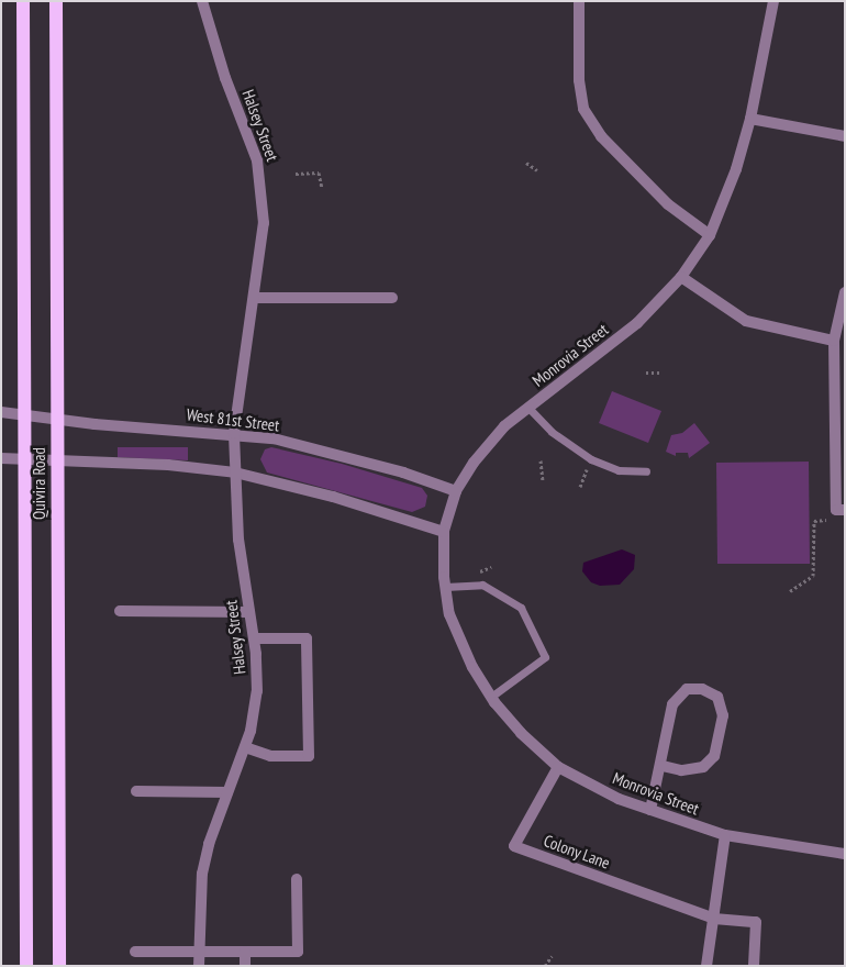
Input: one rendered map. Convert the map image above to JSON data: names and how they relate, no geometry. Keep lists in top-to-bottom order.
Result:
{
  "streets": {
    "main road": ["Quivira Road"],
    "street": [
      "Halsey Street",
      "Monrovia Street",
      "West 81st Street",
      "Colony Lane"
    ]
  },
  "crossings": [
    ["Halsey Street", "West 81st Street"],
    ["Monrovia Street", "West 81st Street"],
    ["Monrovia Street", "Colony Lane"],
    ["West 81st Street", "Quivira Road"]
  ]
}
